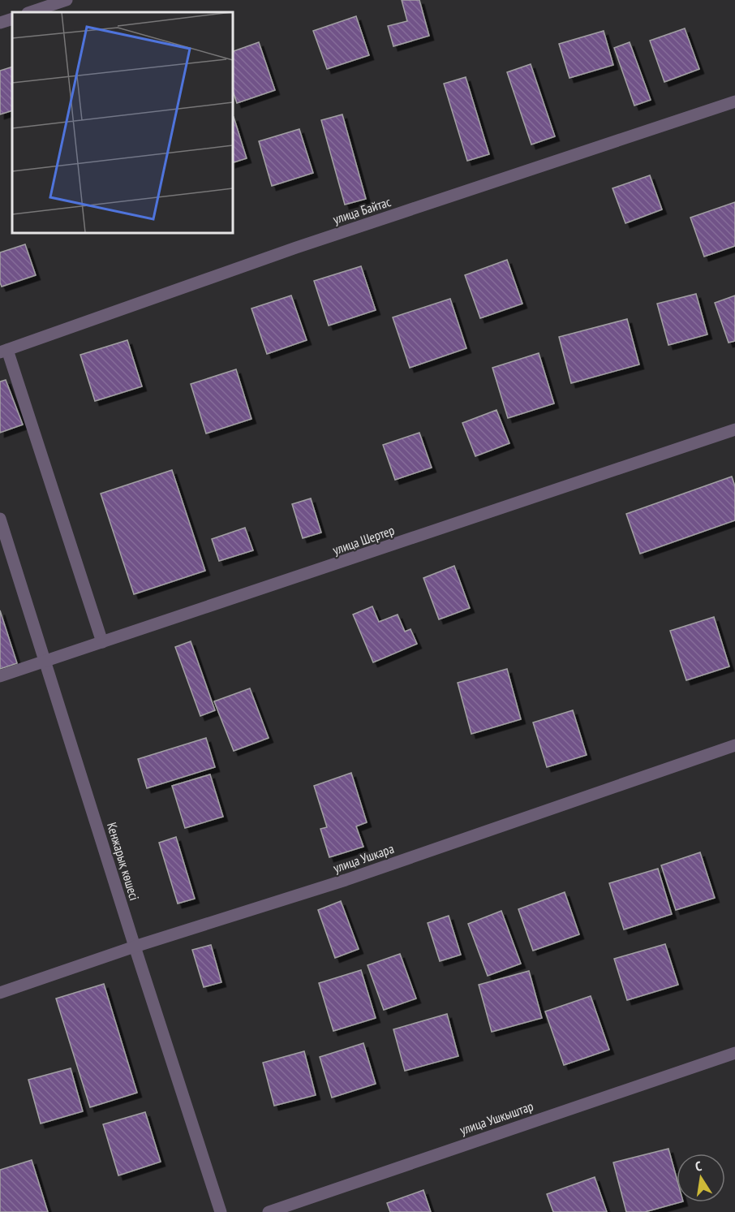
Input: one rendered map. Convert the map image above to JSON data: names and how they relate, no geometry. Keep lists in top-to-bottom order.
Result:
{
  "streets": {
    "street": [
      "улица Байтас",
      "улица Шертер",
      "улица Ушкара",
      "Кенжарық көшесі",
      "улица Ушкыштар"
    ]
  },
  "crossings": [
    ["улица Шертер", "Кенжарық көшесі"],
    ["улица Ушкара", "Кенжарық көшесі"]
  ],
  "north": "top"
}
